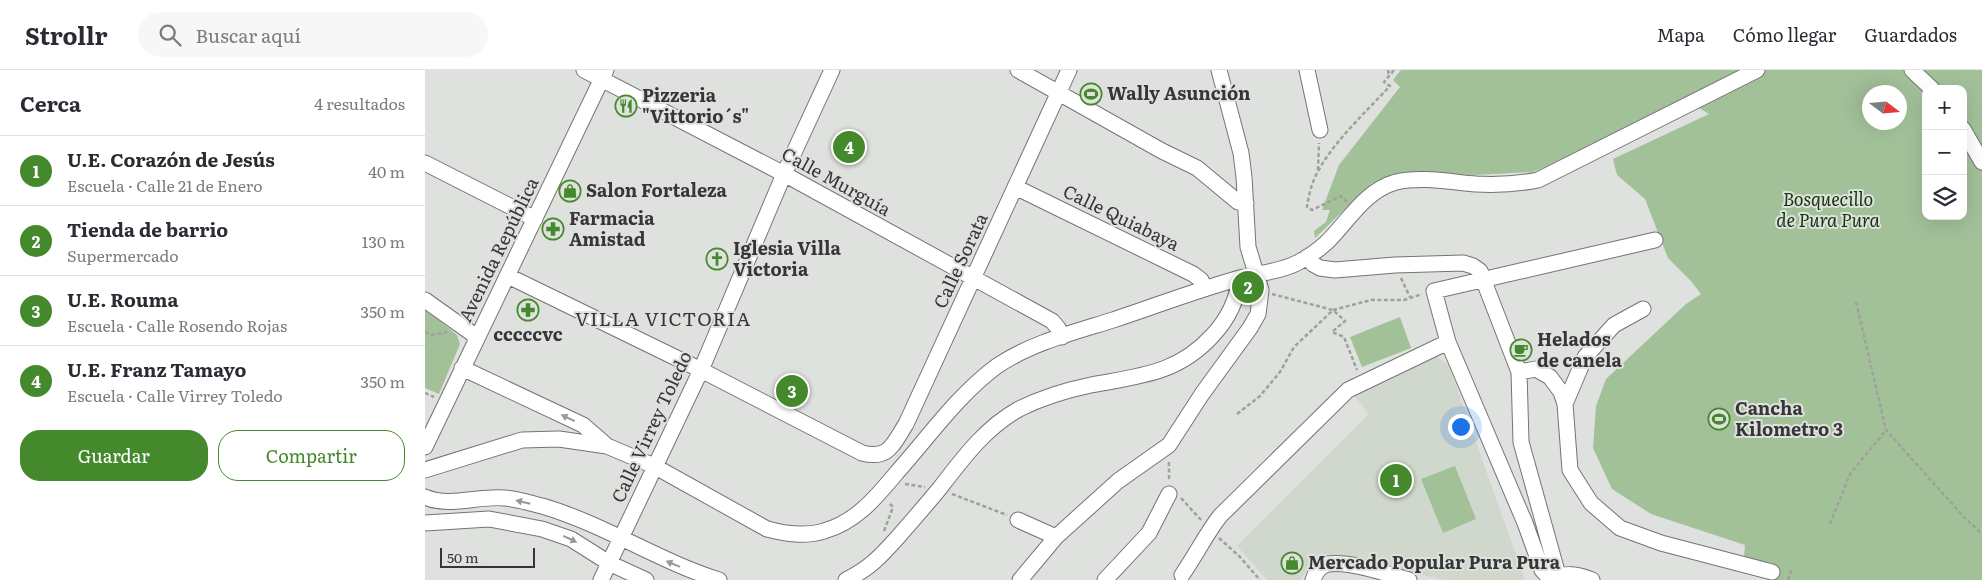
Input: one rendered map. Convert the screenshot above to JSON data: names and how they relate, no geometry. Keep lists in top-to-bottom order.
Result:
{
  "streets": {
    "street": [
      "Calle Murguía",
      "Calle Quiabaya",
      "Avenida República",
      "Calle Sorata",
      "Calle Virrey Toledo"
    ]
  },
  "crossings": [
    ["Calle Murguía", "Avenida República"],
    ["Calle Murguía", "Calle Sorata"],
    ["Calle Murguía", "Calle Virrey Toledo"],
    ["Calle Quiabaya", "Calle Sorata"],
    ["Calle Sorata", "Calle Virrey Toledo"]
  ],
  "districts": ["VILLA VICTORIA"],
  "parks": ["Bosquecillo de Pura Pura"],
  "places": {
    "sports": ["Wally Asunción", "Cancha Kilometro 3"],
    "restaurant": ["Pizzeria \"Vittorio´s\""],
    "shop": ["Salon Fortaleza", "Mercado Popular Pura Pura"],
    "pharmacy": ["Farmacia Amistad", "cccccvc"],
    "church": ["Iglesia Villa Victoria"],
    "cafe": ["Helados de canela"]
  },
  "scale_bar": "50 m",
  "north": "right",
  "page": {
    "header": "Strollr",
    "search": "Buscar aquí",
    "nav": ["Mapa", "Cómo llegar", "Guardados"],
    "heading": ["Cerca", "4 resultados"],
    "map_buttons": ["+", "−"],
    "pins": [
      "4",
      "2",
      "3",
      "1"
    ],
    "list": [
      {
        "mark": "1",
        "name": "U.E. Corazón de Jesús",
        "note": "Escuela · Calle 21 de Enero",
        "value": "40 m"
      },
      {
        "mark": "2",
        "name": "Tienda de barrio",
        "note": "Supermercado",
        "value": "130 m"
      },
      {
        "mark": "3",
        "name": "U.E. Rouma",
        "note": "Escuela · Calle Rosendo Rojas",
        "value": "350 m"
      },
      {
        "mark": "4",
        "name": "U.E. Franz Tamayo",
        "note": "Escuela · Calle Virrey Toledo",
        "value": "350 m"
      }
    ],
    "buttons": ["Guardar", "Compartir"],
    "scale": "50 m"
  }
}
